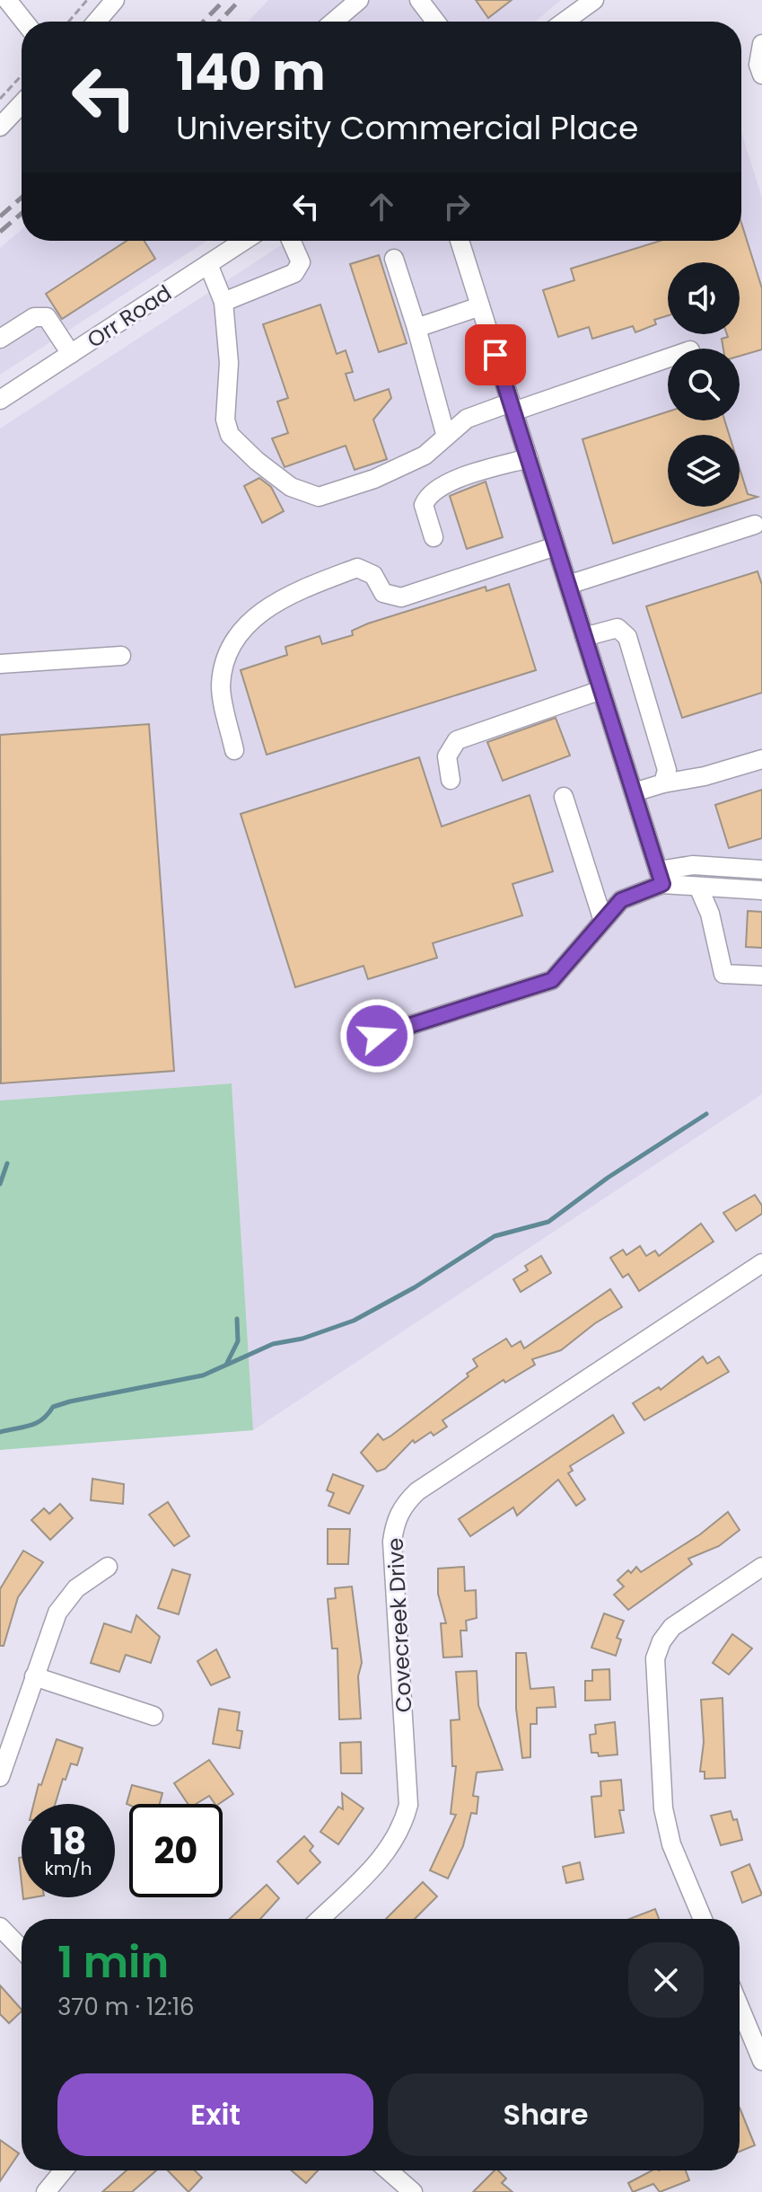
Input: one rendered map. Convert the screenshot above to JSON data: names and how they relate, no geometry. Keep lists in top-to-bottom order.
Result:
{
  "streets": {
    "street": ["Orr Road", "Covecreek Drive"]
  },
  "page": {
    "turn": ["140 m", "University Commercial Place"],
    "speed": "18 km/h",
    "limit": "20",
    "heading": ["1 min", "370 m · 12:16"],
    "buttons": ["Exit", "Share"]
  }
}
